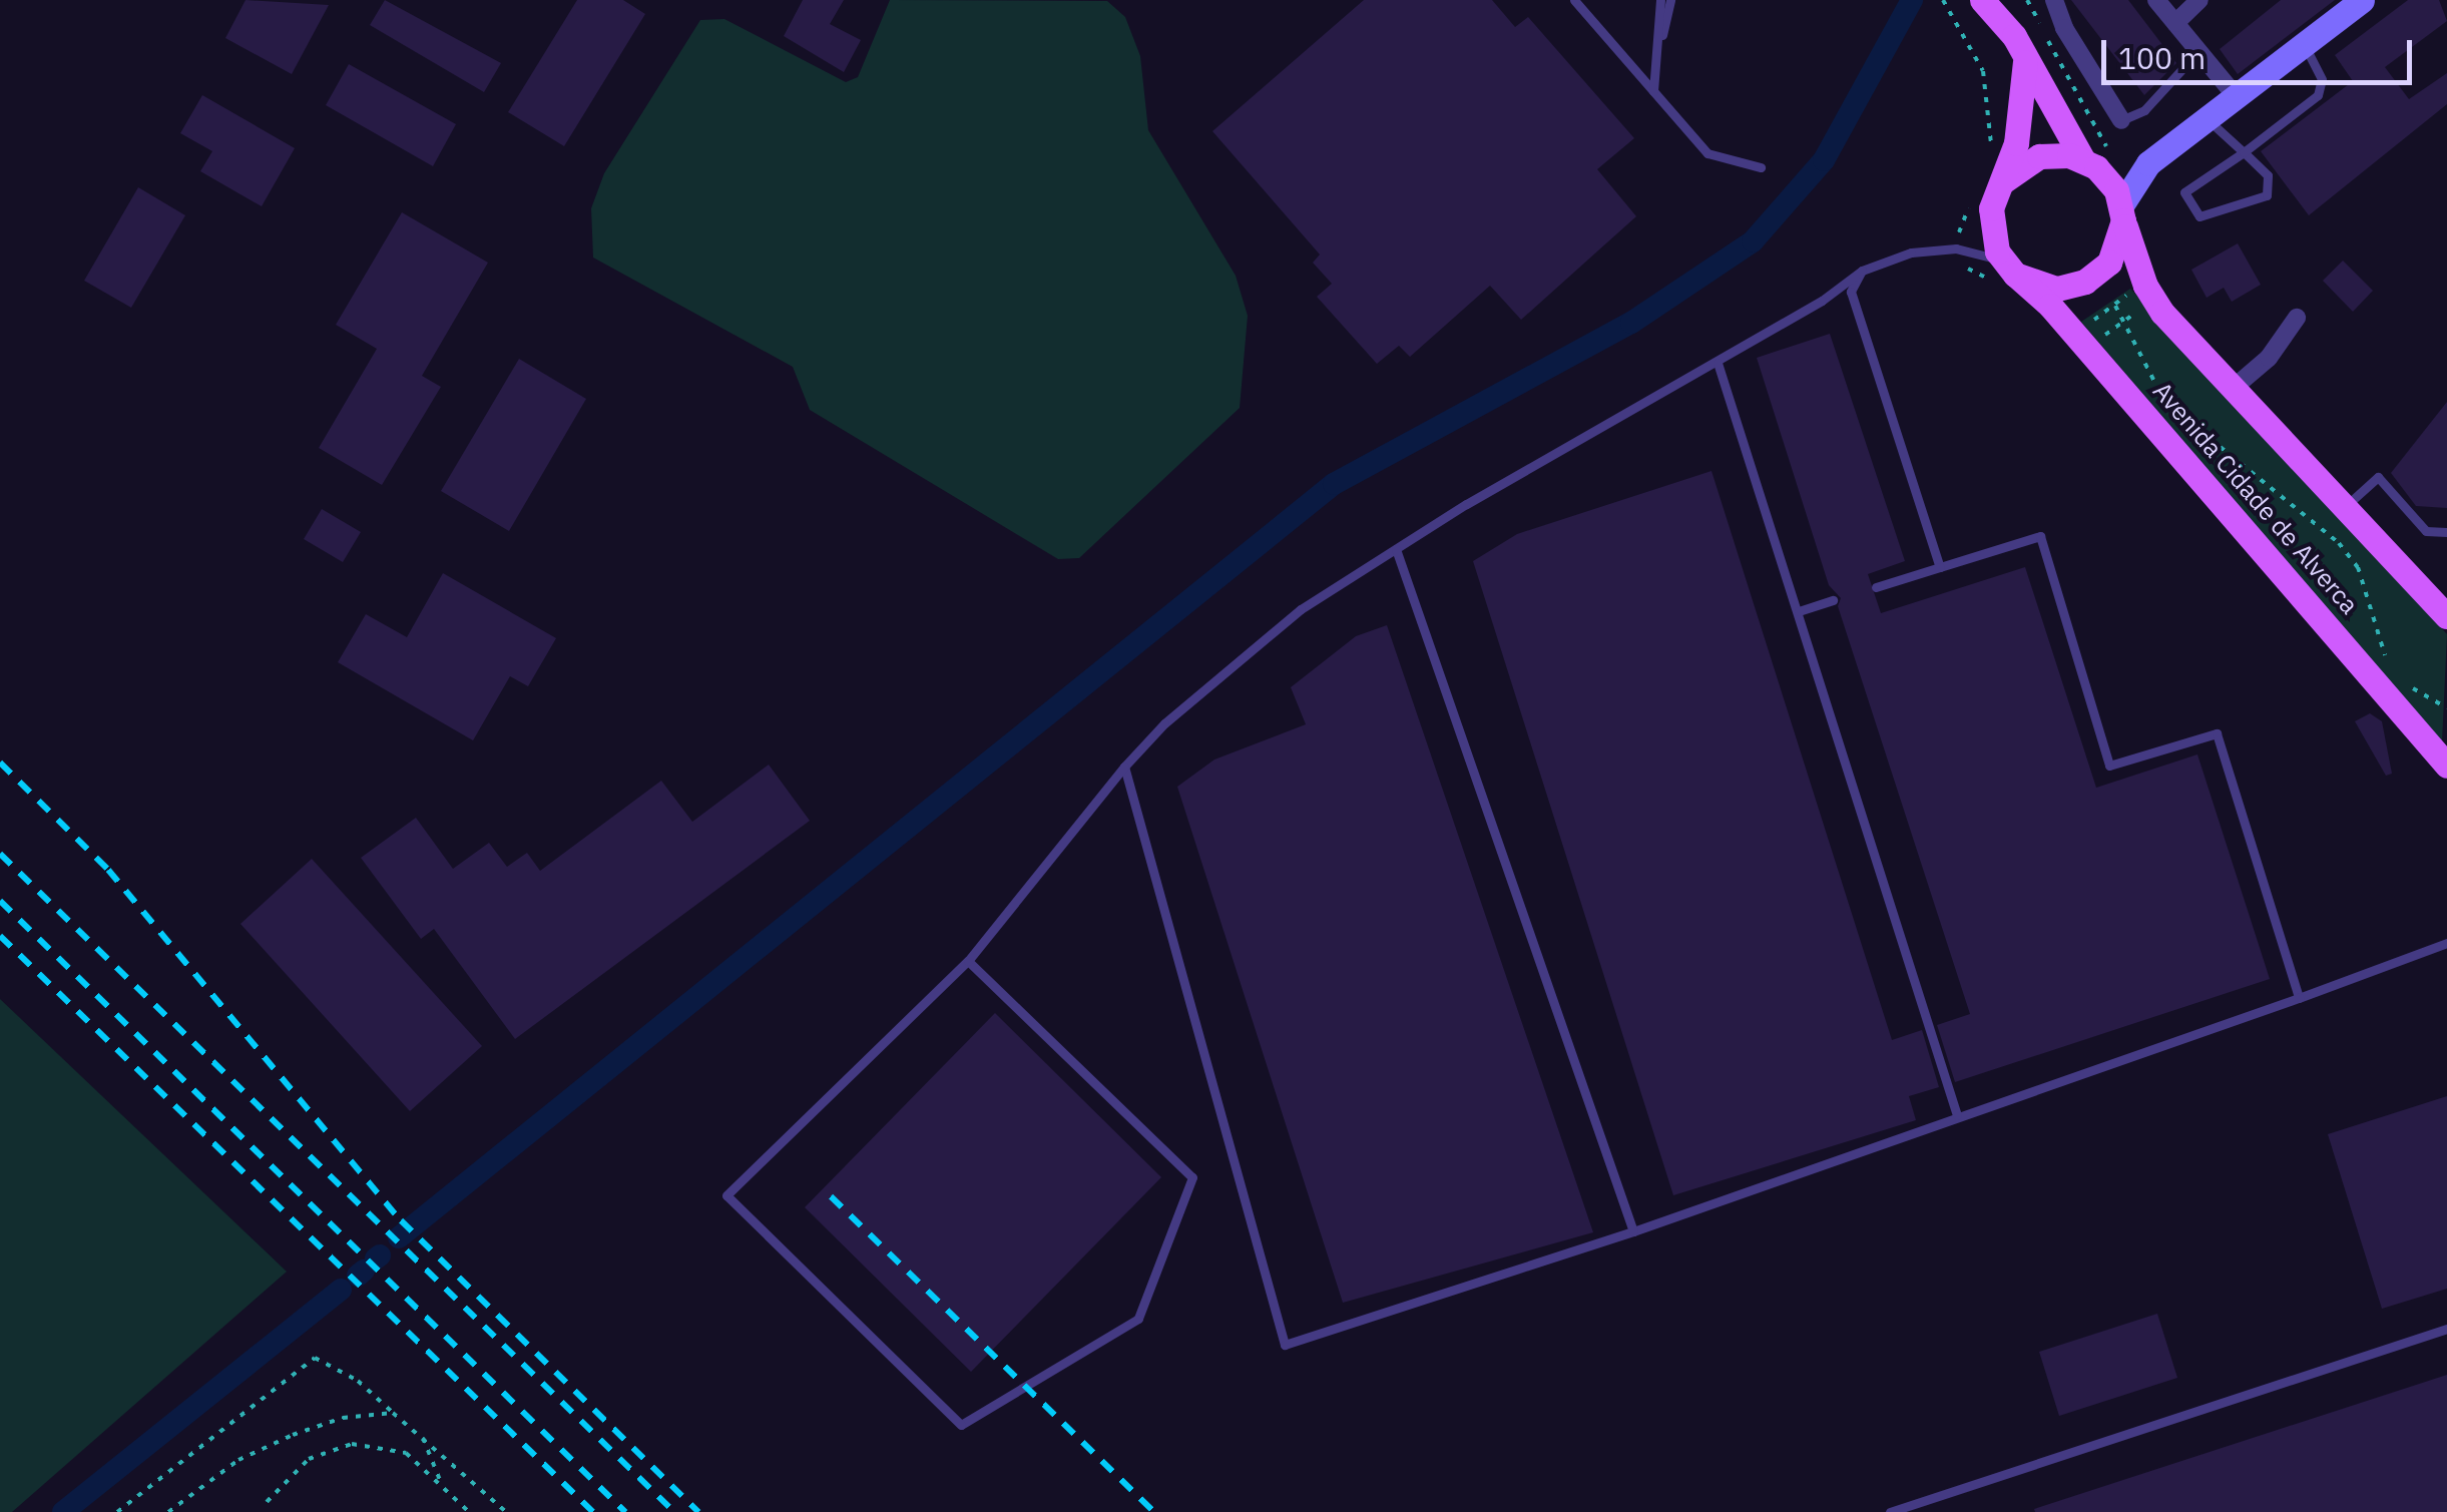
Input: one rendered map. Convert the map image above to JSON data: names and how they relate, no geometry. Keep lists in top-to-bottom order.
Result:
{
  "streets": {
    "main road": ["Avenida Cidade de Alverca"]
  },
  "scale_bar": "100 m"
}
